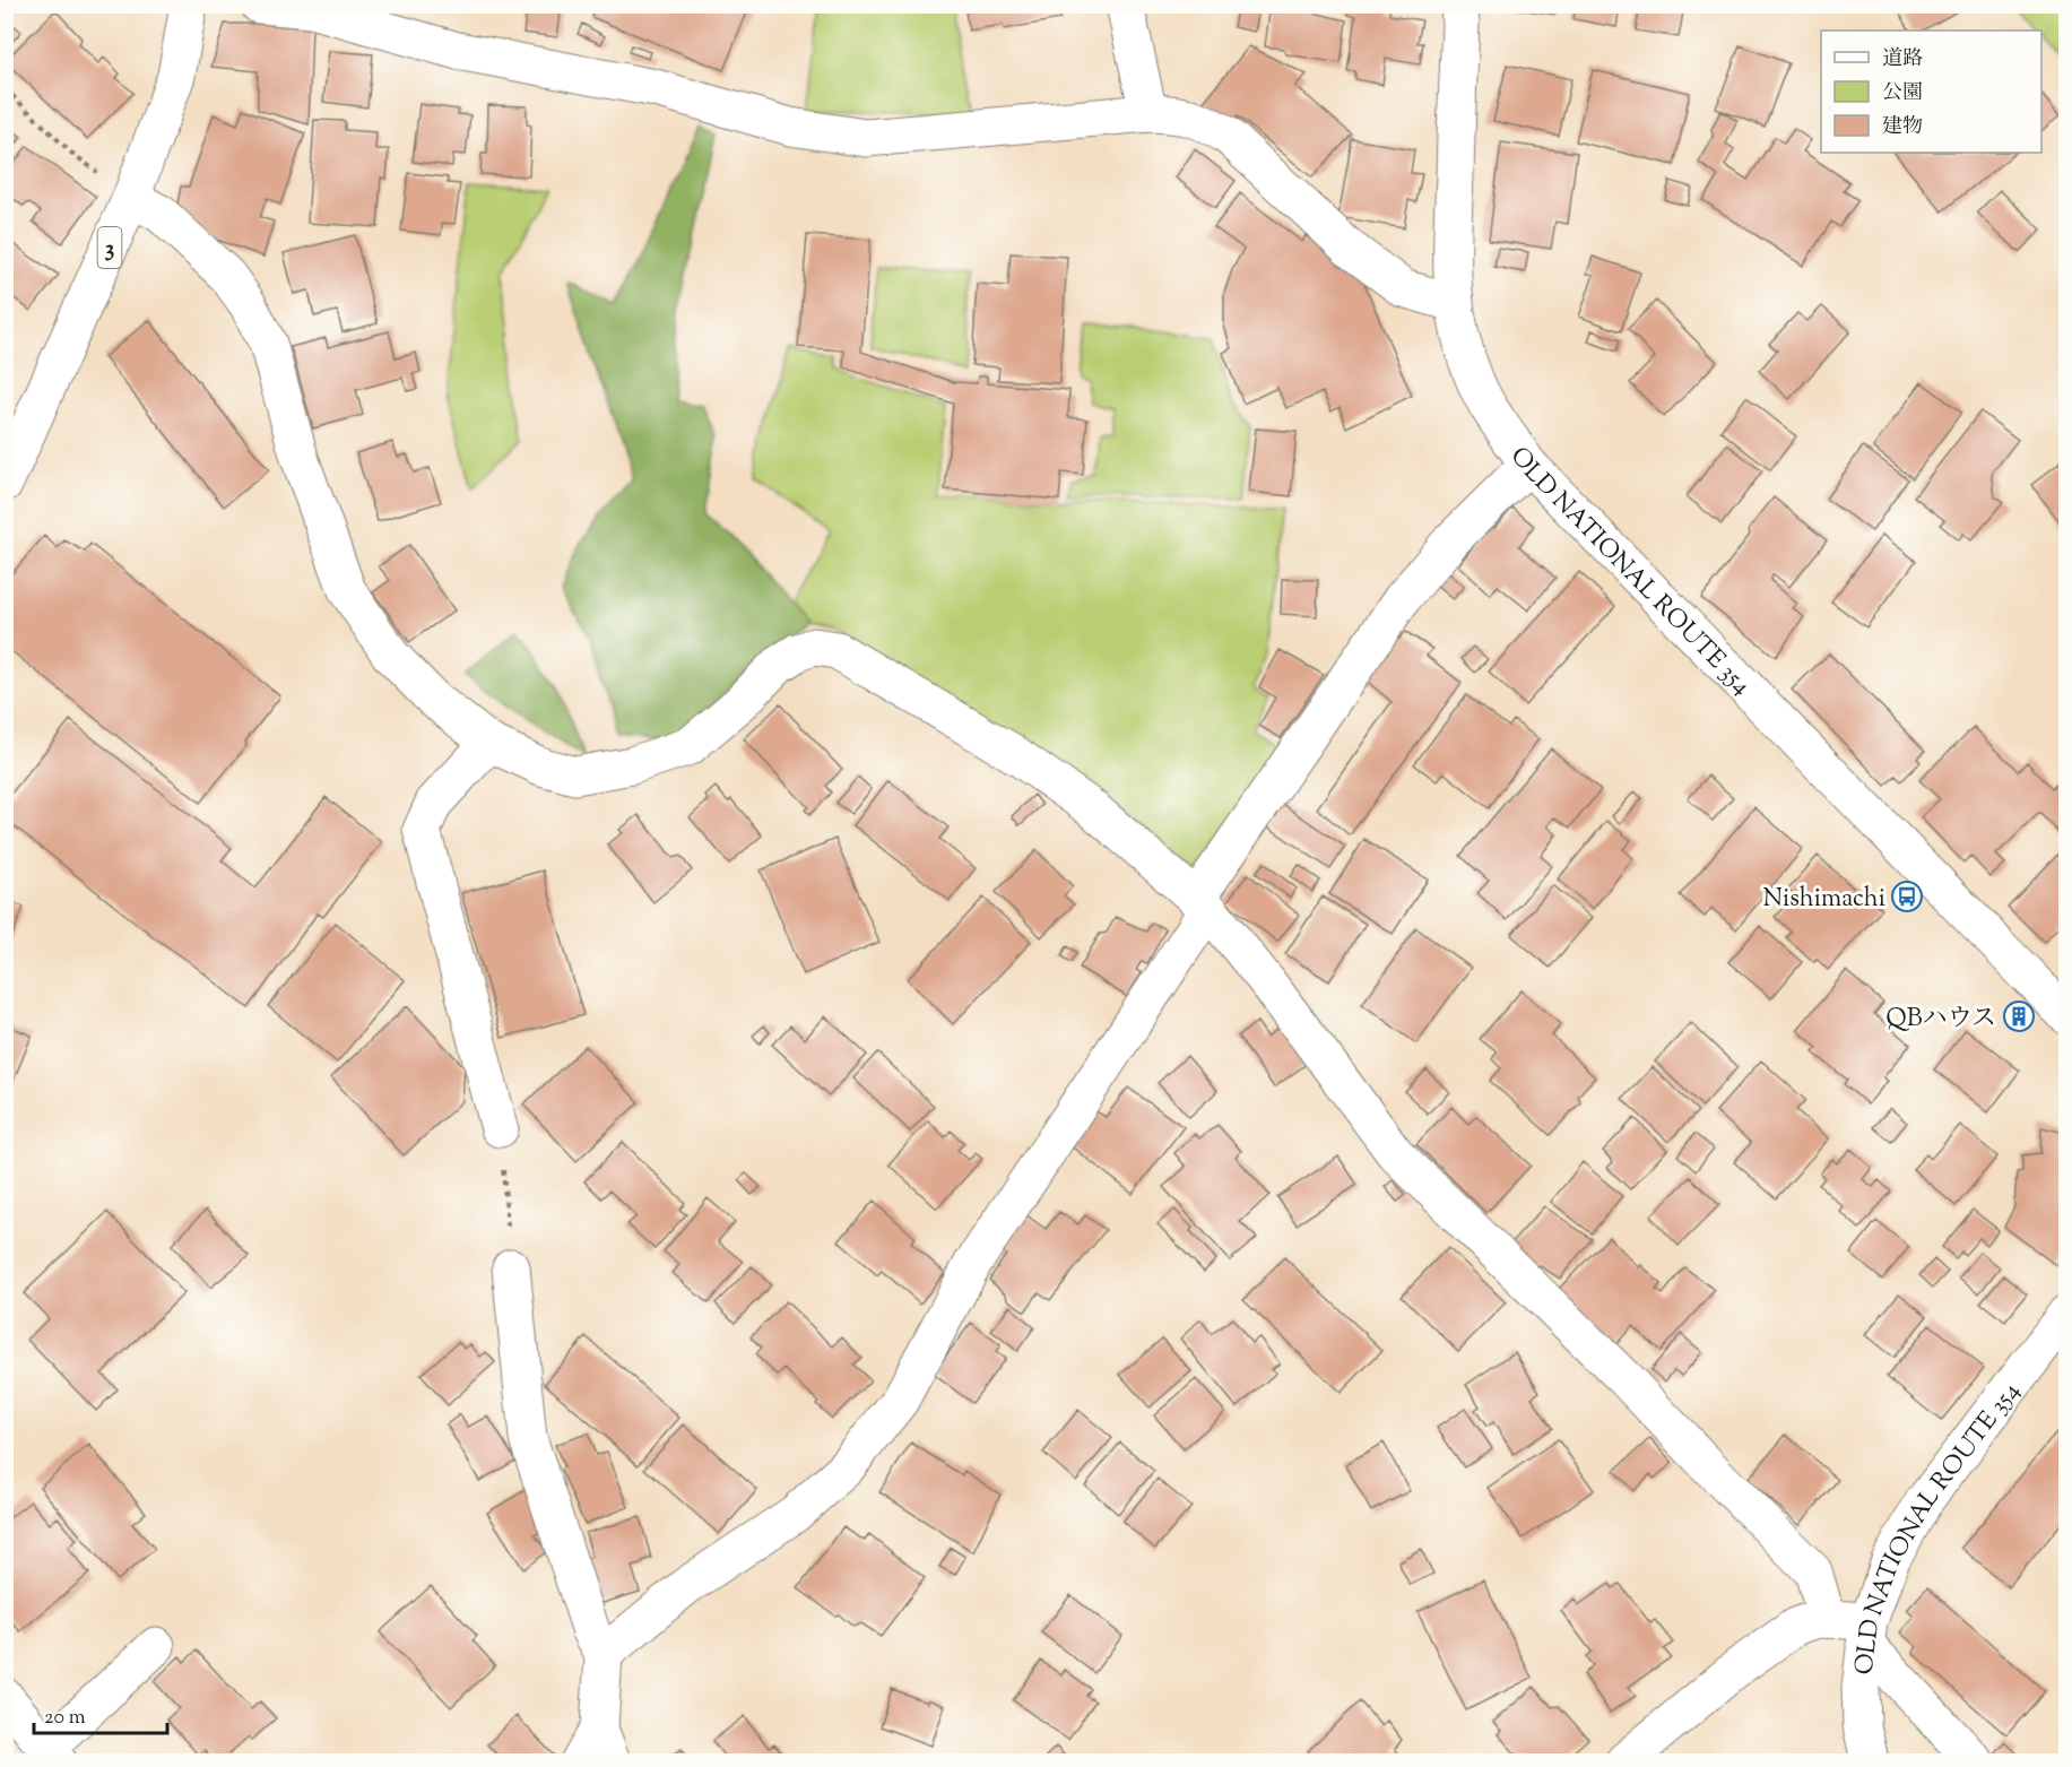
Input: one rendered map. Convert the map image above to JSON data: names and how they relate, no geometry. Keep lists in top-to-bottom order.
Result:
{
  "streets": {
    "main road": ["3", "OLD NATIONAL ROUTE 354"]
  },
  "places": {
    "bus stop": ["Nishimachi"],
    "building": ["QBハウス"]
  },
  "legend": ["道路", "公園", "建物"],
  "scale_bar": "20 m"
}
